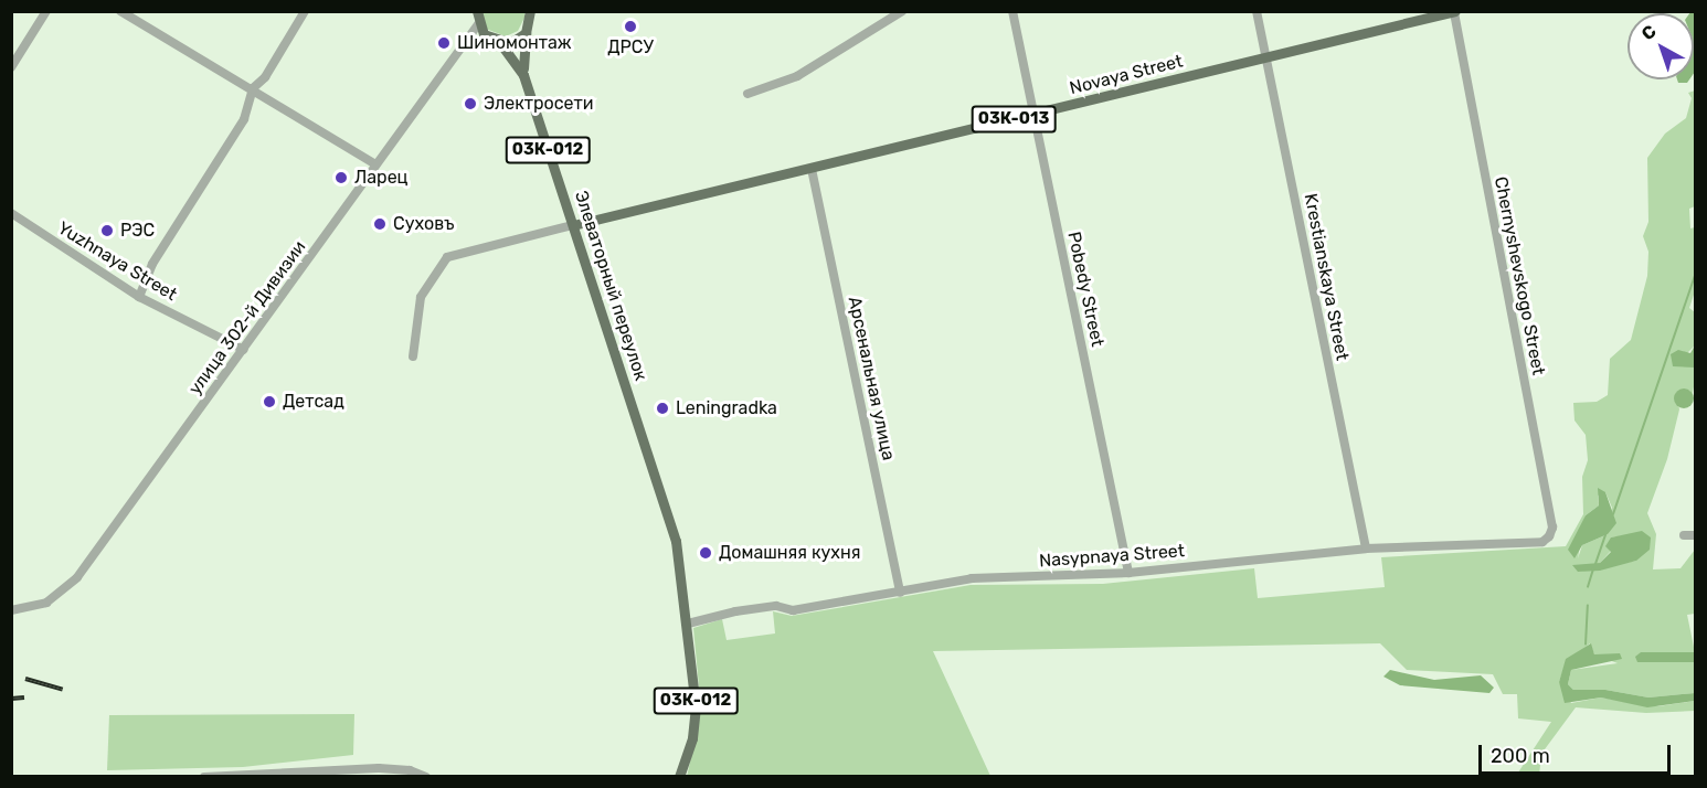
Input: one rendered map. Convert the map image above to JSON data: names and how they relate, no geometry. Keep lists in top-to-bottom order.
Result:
{
  "streets": {
    "main road": [
      "Novaya Street",
      "03К-013",
      "03К-012",
      "Элеваторный переулок"
    ],
    "street": [
      "Yuzhnaya Street",
      "Chernyshevskogo Street",
      "Krestianskaya Street",
      "Pobedy Street",
      "улица 302-й Дивизии",
      "Арсенальная улица",
      "Nasypnaya Street"
    ]
  },
  "crossings": [
    ["Novaya Street", "Chernyshevskogo Street"],
    ["Novaya Street", "Krestianskaya Street"],
    ["Novaya Street", "Элеваторный переулок"],
    ["Novaya Street", "Pobedy Street"],
    ["Novaya Street", "Арсенальная улица"],
    ["03К-012", "Элеваторный переулок"],
    ["03К-012", "Nasypnaya Street"],
    ["Yuzhnaya Street", "улица 302-й Дивизии"],
    ["Chernyshevskogo Street", "Nasypnaya Street"],
    ["Krestianskaya Street", "Nasypnaya Street"],
    ["Элеваторный переулок", "Nasypnaya Street"],
    ["Pobedy Street", "Nasypnaya Street"],
    ["Арсенальная улица", "Nasypnaya Street"]
  ],
  "places": [
    "ДРСУ",
    "Шиномонтаж",
    "Электросети",
    "Ларец",
    "Суховъ",
    "РЭС",
    "Детсад",
    "Leningradka",
    "Домашняя кухня"
  ],
  "scale_bar": "200 m",
  "north": "top left"
}
